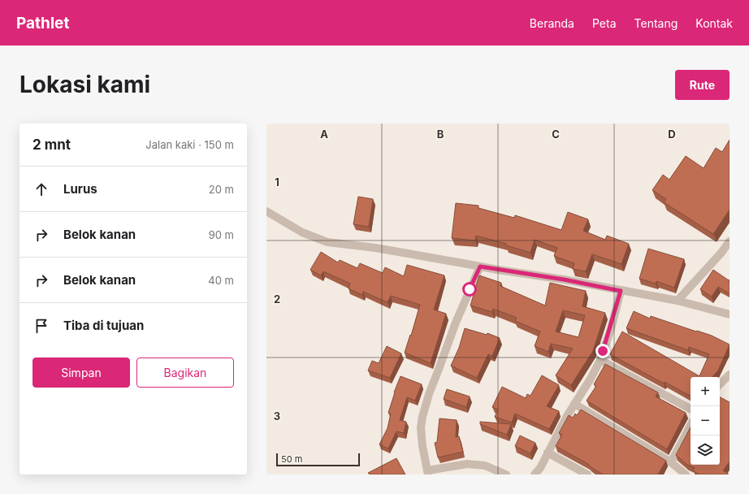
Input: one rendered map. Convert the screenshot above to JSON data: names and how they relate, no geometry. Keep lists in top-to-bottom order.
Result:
{
  "scale_bar": "50 m",
  "page": {
    "header": "Pathlet",
    "nav": [
      "Beranda",
      "Peta",
      "Tentang",
      "Kontak"
    ],
    "buttons": [
      "Rute",
      ["Simpan", "Bagikan"]
    ],
    "title": "Lokasi kami",
    "heading": ["2 mnt", "Jalan kaki · 150 m"],
    "list": [
      ["Lurus", "20 m"],
      ["Belok kanan", "90 m"],
      ["Belok kanan", "40 m"],
      "Tiba di tujuan"
    ],
    "map_buttons": ["+", "−"],
    "scale": "50 m"
  },
  "grid": {
    "columns": [
      "A",
      "B",
      "C",
      "D"
    ],
    "rows": ["1", "2", "3"]
  }
}
